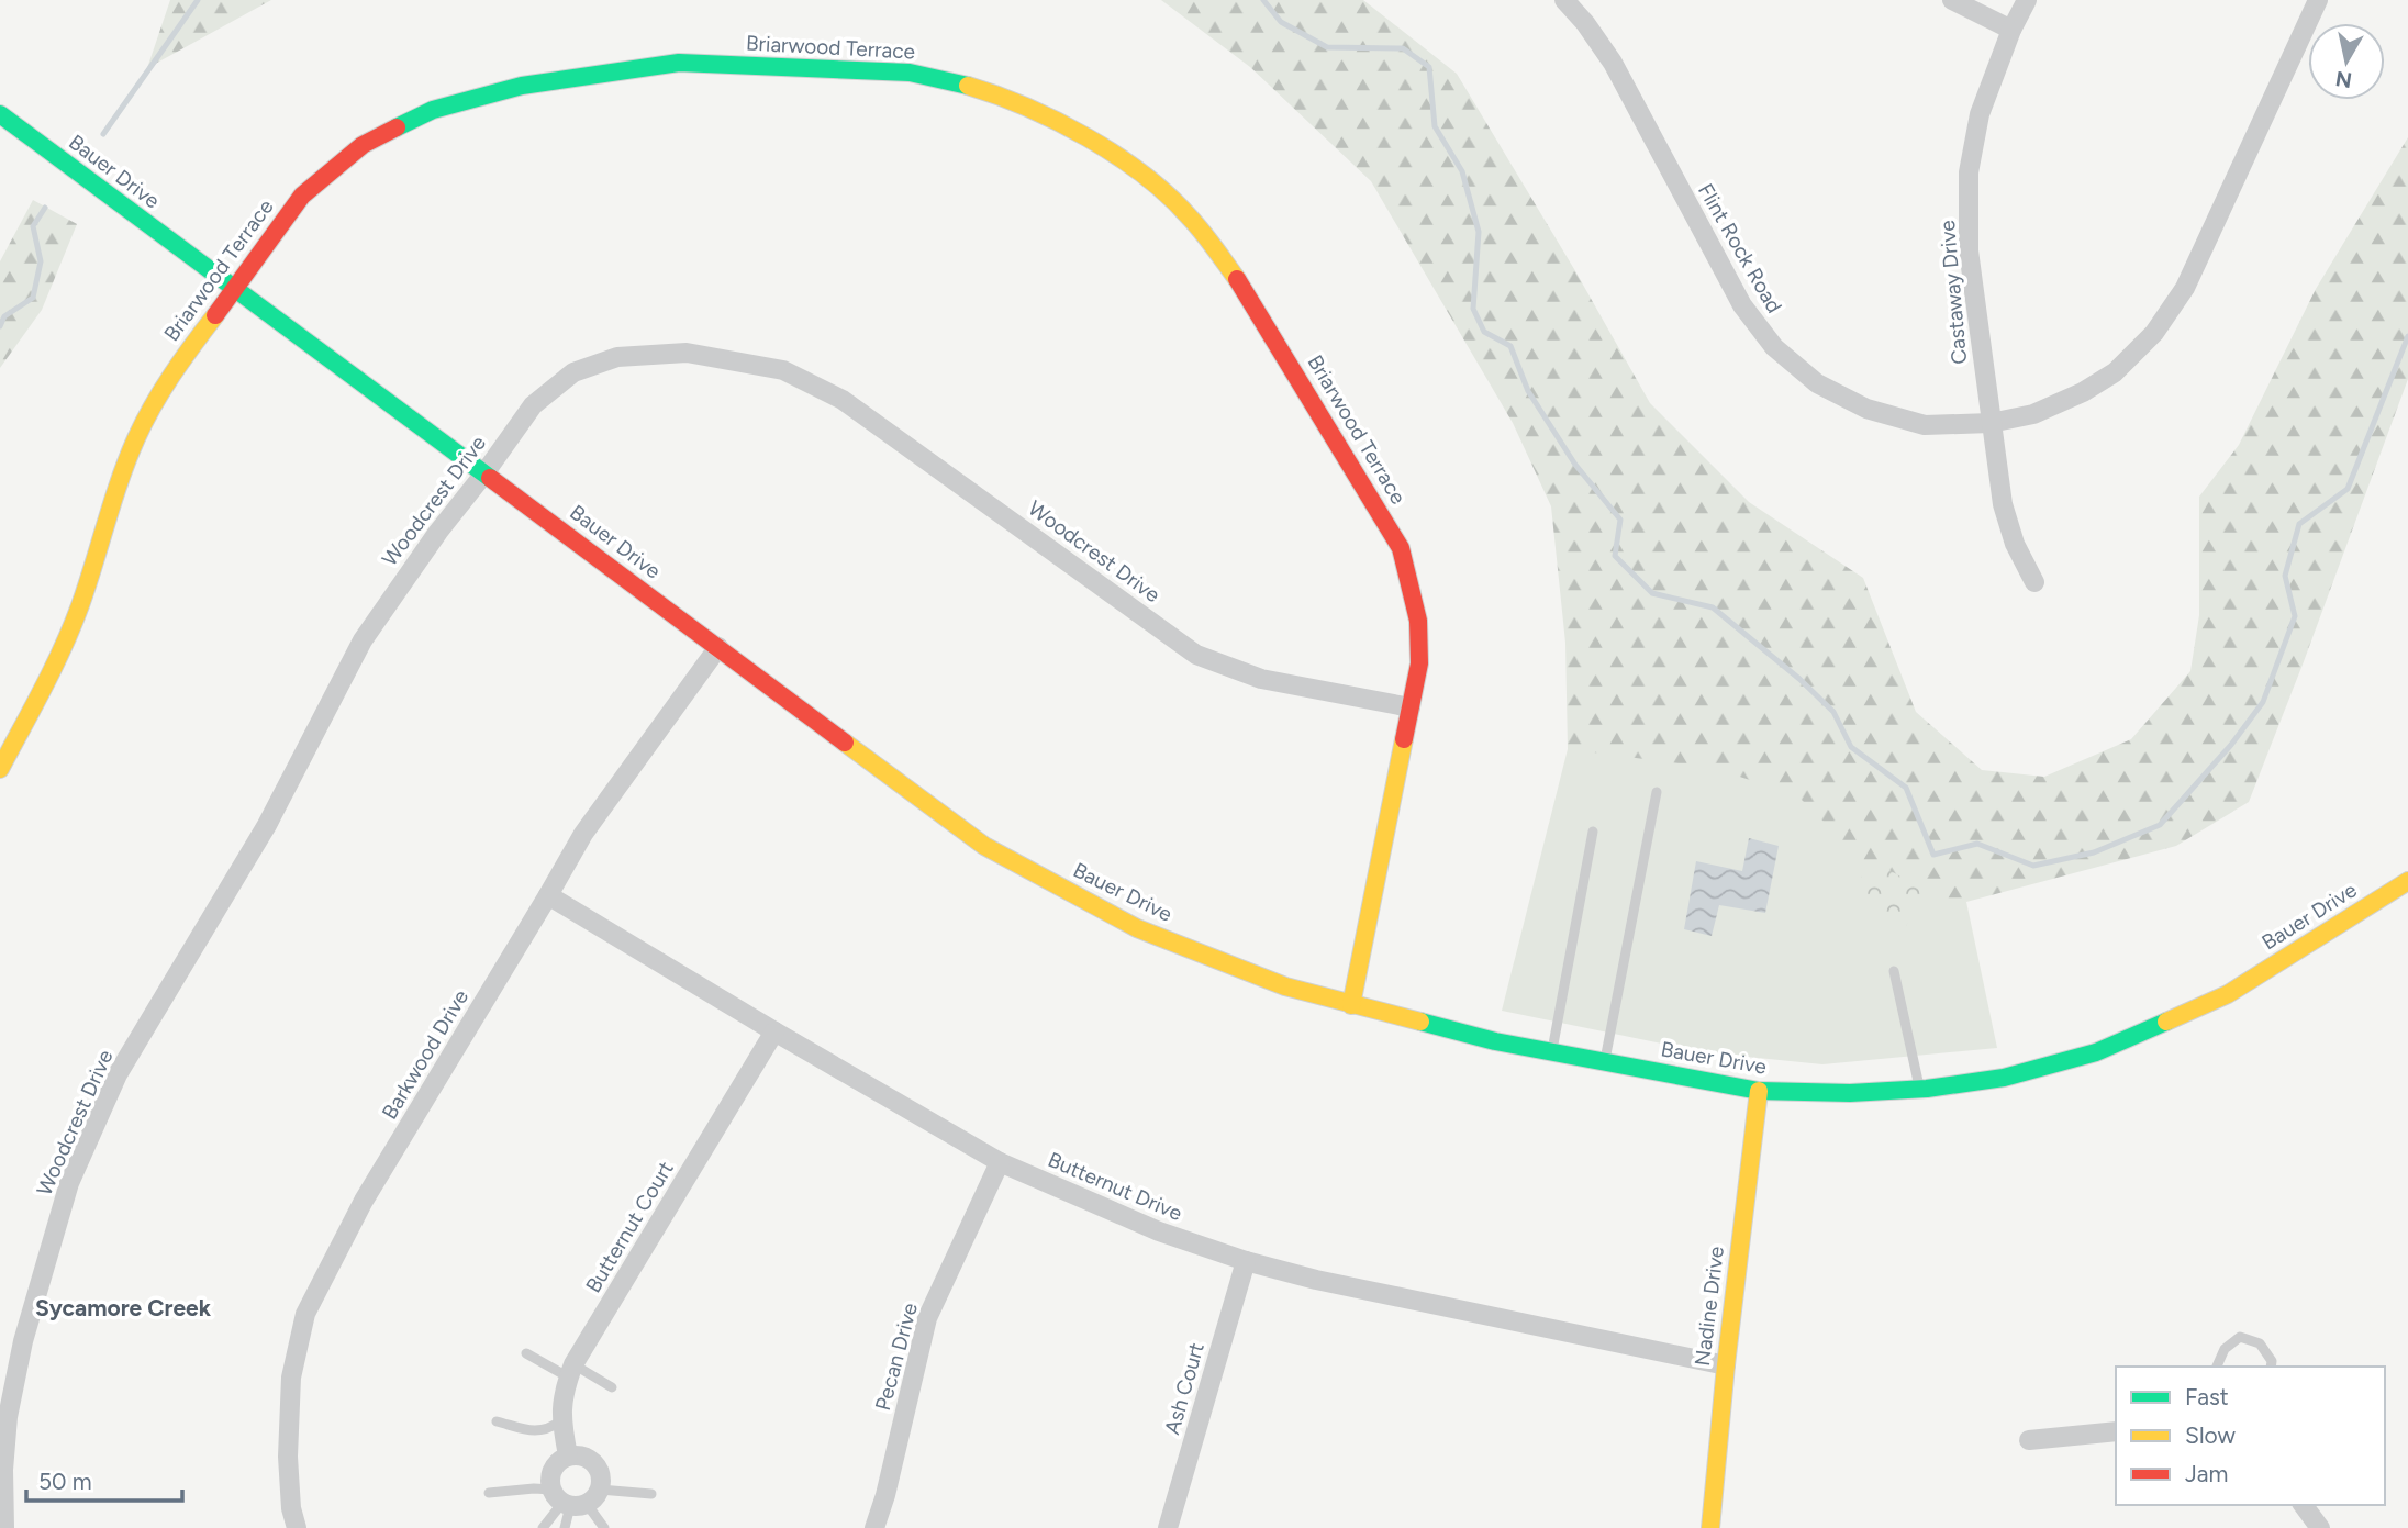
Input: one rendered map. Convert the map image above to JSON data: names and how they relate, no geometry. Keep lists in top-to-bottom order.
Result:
{
  "streets": {
    "street": [
      "Briarwood Terrace",
      "Bauer Drive",
      "Flint Rock Road",
      "Castaway Drive",
      "Woodcrest Drive",
      "Barkwood Drive",
      "Butternut Drive",
      "Butternut Court",
      "Nadine Drive",
      "Pecan Drive",
      "Ash Court"
    ]
  },
  "crossings": [
    ["Briarwood Terrace", "Bauer Drive"],
    ["Briarwood Terrace", "Woodcrest Drive"],
    ["Bauer Drive", "Woodcrest Drive"],
    ["Bauer Drive", "Barkwood Drive"],
    ["Bauer Drive", "Nadine Drive"],
    ["Flint Rock Road", "Castaway Drive"],
    ["Barkwood Drive", "Butternut Drive"],
    ["Butternut Drive", "Butternut Court"],
    ["Butternut Drive", "Nadine Drive"],
    ["Butternut Drive", "Pecan Drive"],
    ["Butternut Drive", "Ash Court"]
  ],
  "districts": ["Sycamore Creek"],
  "legend": ["Fast", "Slow", "Jam"],
  "scale_bar": "50 m",
  "north": "bottom"
}
